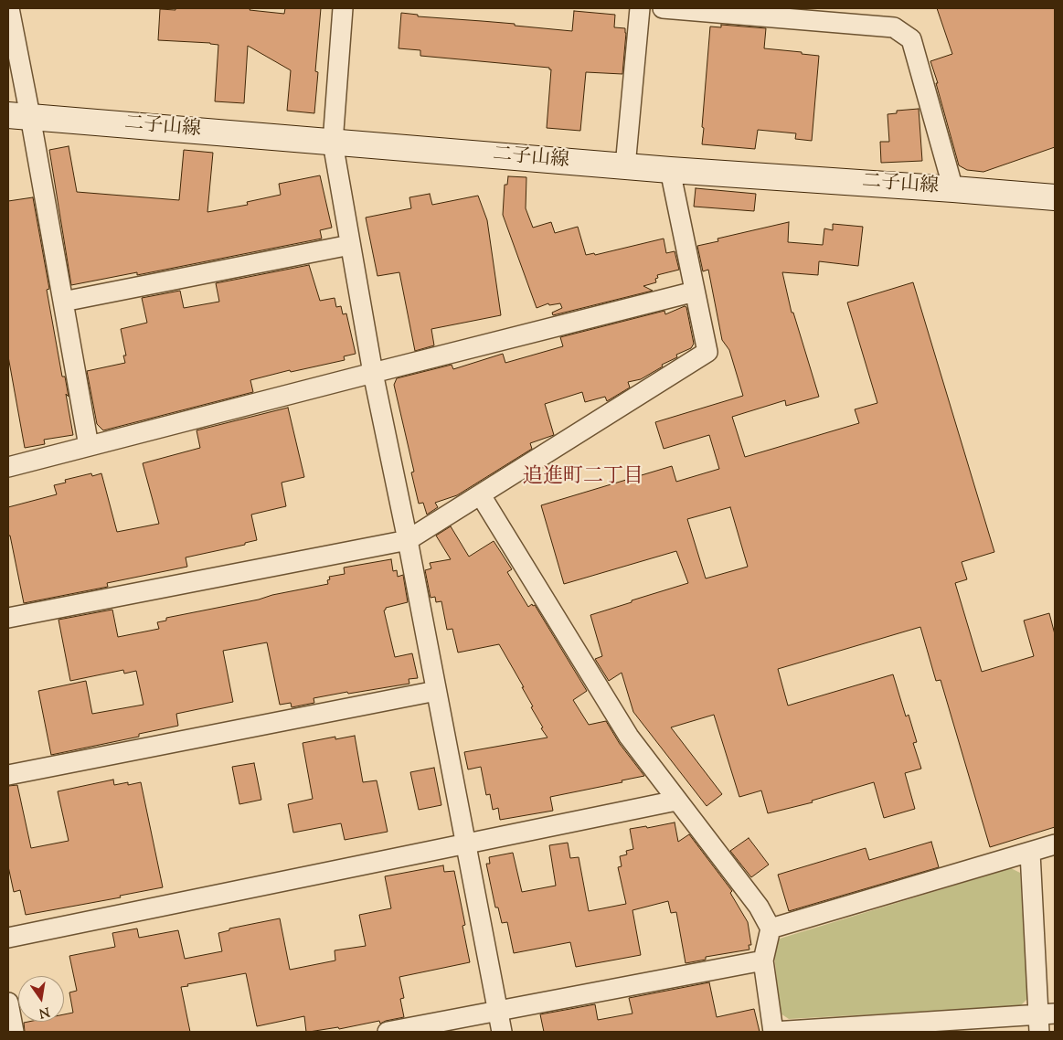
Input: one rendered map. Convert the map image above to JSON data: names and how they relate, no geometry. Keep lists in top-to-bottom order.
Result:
{
  "streets": {
    "street": ["二子山線"]
  },
  "districts": ["追進町二丁目"],
  "north": "bottom"
}
